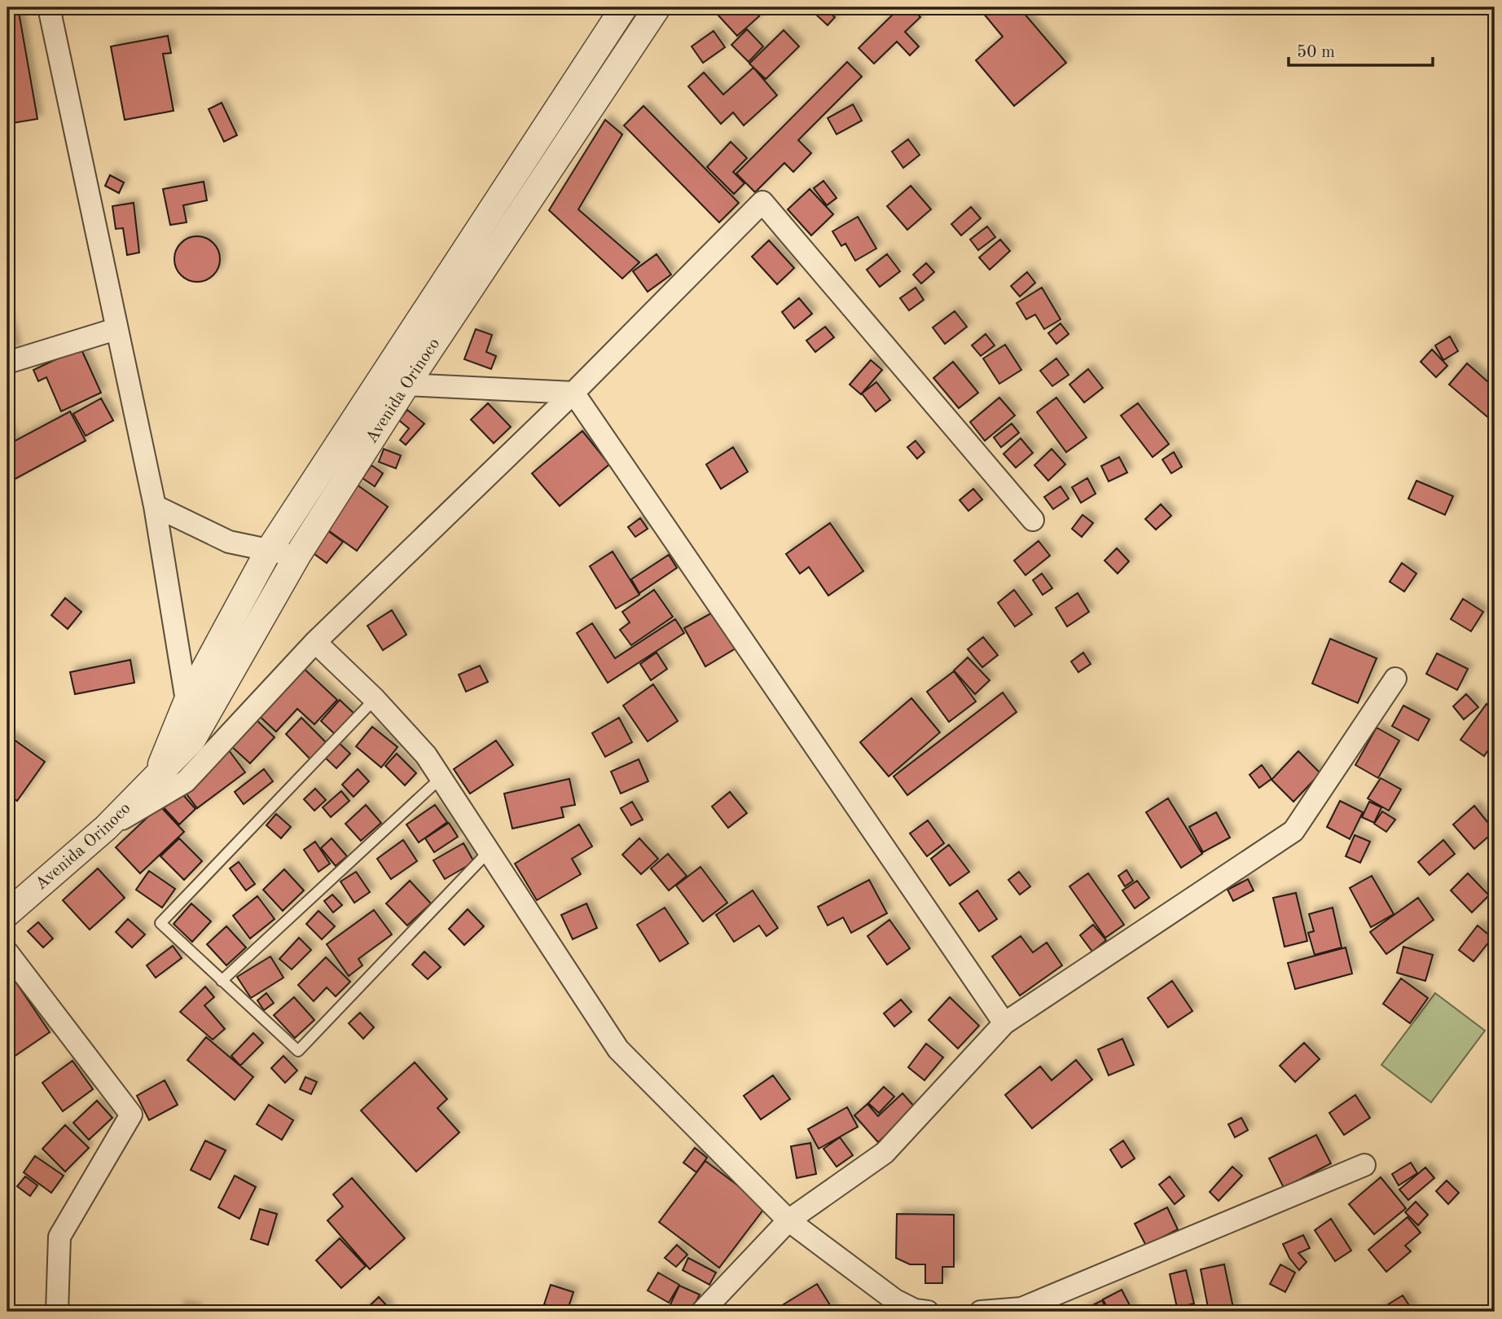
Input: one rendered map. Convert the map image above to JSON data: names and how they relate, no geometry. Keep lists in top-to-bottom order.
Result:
{
  "streets": {
    "street": ["Avenida Orinoco"]
  },
  "scale_bar": "50 m"
}
